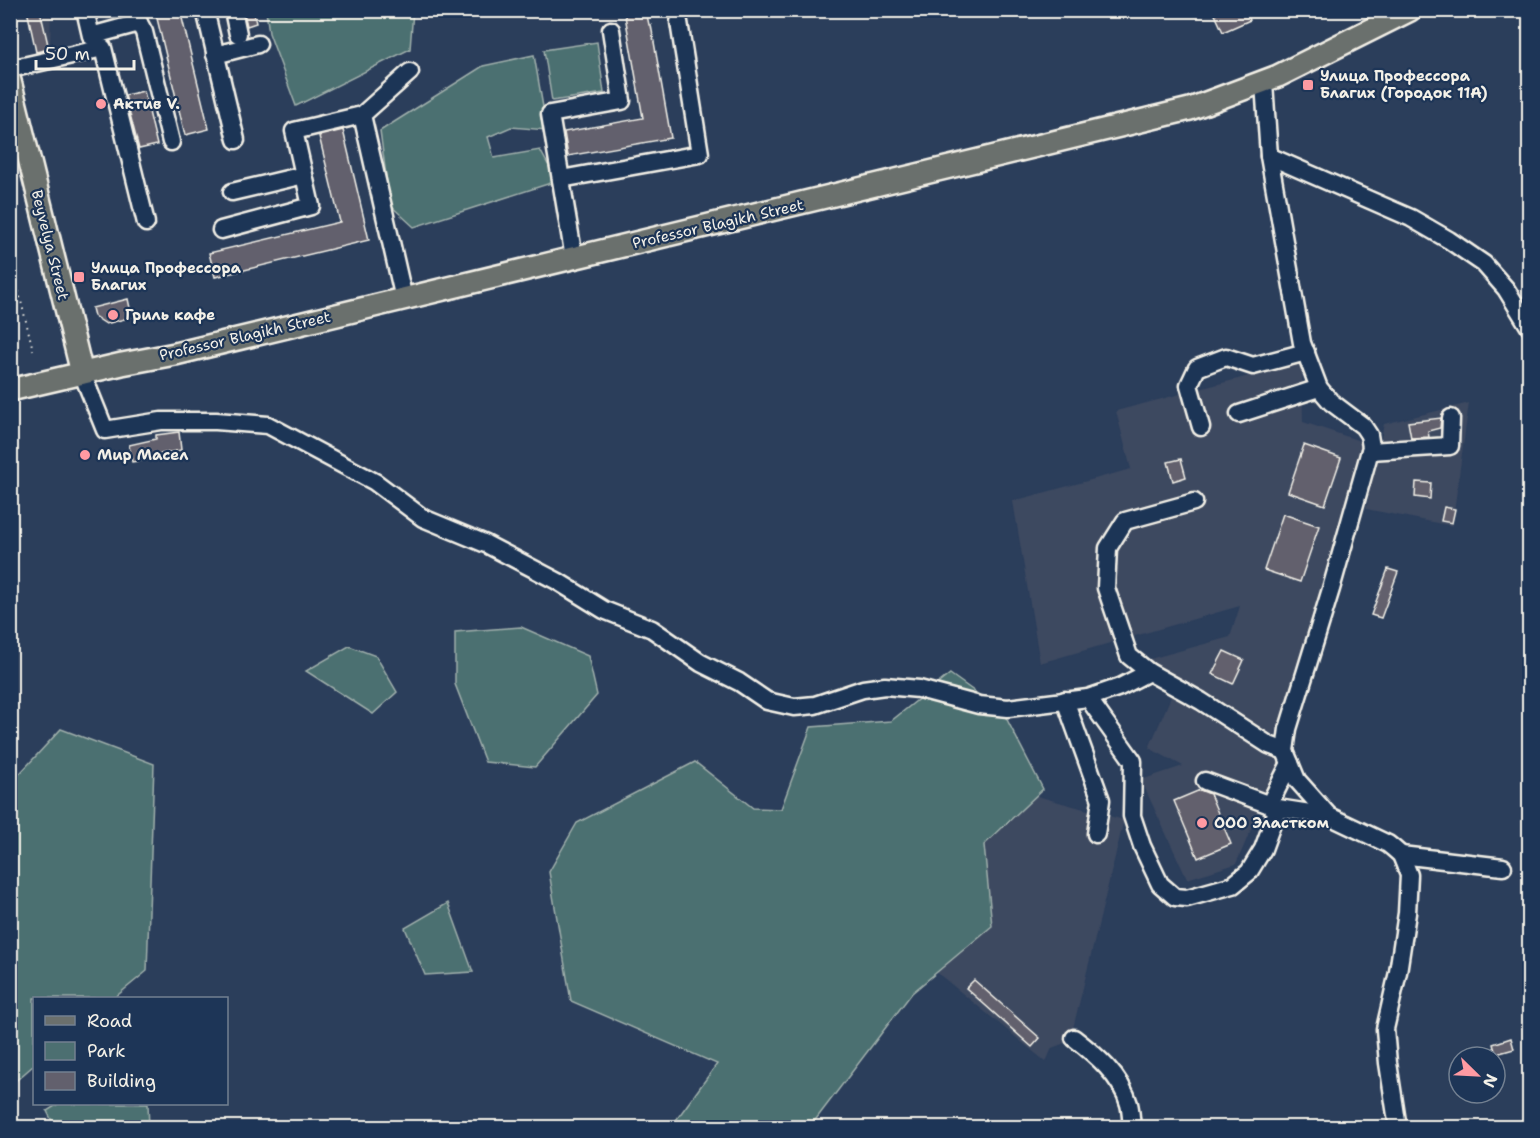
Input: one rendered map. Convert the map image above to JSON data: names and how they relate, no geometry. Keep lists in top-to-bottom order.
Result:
{
  "streets": {
    "main road": ["Professor Blagikh Street", "Beyvelya Street"]
  },
  "crossings": [
    ["Professor Blagikh Street", "Beyvelya Street"]
  ],
  "places": {
    "transit": ["Улица Профессора Благих (Городок 11А)", "Улица Профессора Благих"],
    "other": [
      "Актив V.",
      "Гриль кафе",
      "Мир Масел",
      "ООО Эластком"
    ]
  },
  "legend": ["Road", "Park", "Building"],
  "scale_bar": "50 m",
  "north": "bottom right"
}
